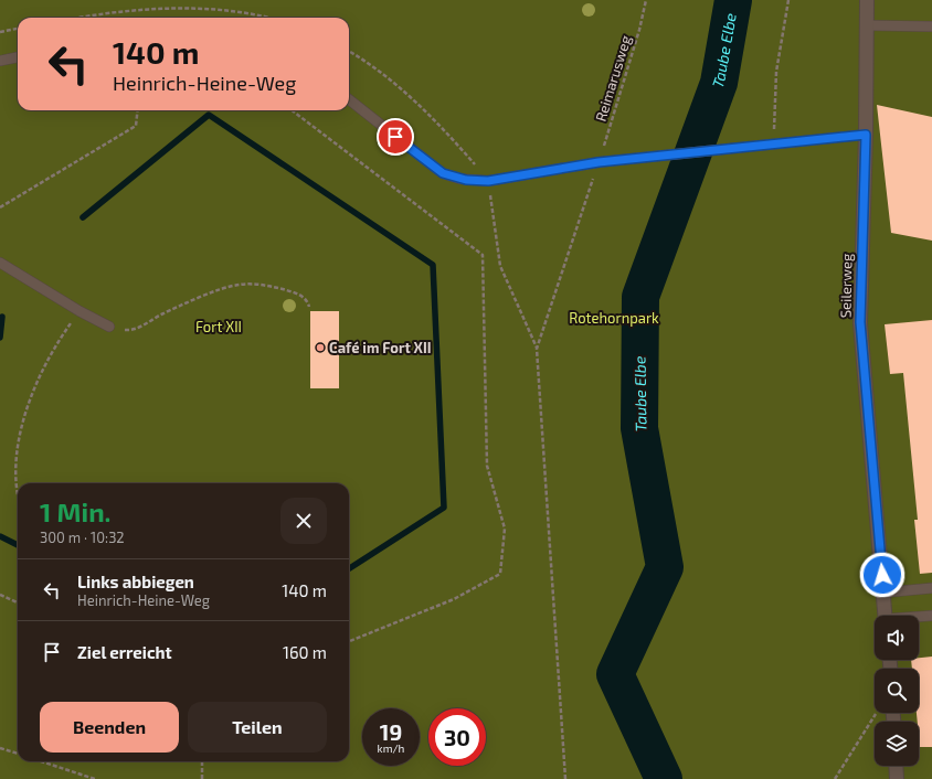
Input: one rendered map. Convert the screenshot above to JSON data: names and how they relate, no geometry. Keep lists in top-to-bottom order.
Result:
{
  "streets": {
    "street": ["Seilerweg"],
    "path": ["Reimarusweg"]
  },
  "water": ["Taube Elbe"],
  "parks": ["Rotehornpark", "Fort XII"],
  "places": ["Café im Fort XII"],
  "page": {
    "turn": ["140 m", "Heinrich-Heine-Weg"],
    "heading": ["1 Min.", "300 m · 10:32"],
    "list": [
      {
        "name": "Links abbiegen",
        "note": "Heinrich-Heine-Weg",
        "value": "140 m"
      },
      {
        "name": "Ziel erreicht",
        "value": "160 m"
      }
    ],
    "buttons": ["Beenden", "Teilen"],
    "speed": "19 km/h",
    "limit": "30"
  }
}
